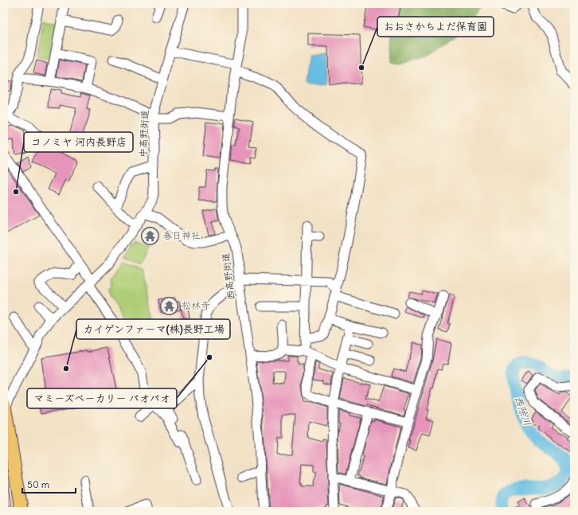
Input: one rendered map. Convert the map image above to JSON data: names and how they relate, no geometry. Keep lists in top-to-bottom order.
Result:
{
  "streets": {
    "street": ["中高野街道", "西高野街道"]
  },
  "water": ["西除川"],
  "places": {
    "other": [
      "おおさかちよだ保育園",
      "コノミヤ 河内長野店",
      "マミーズベーカリー パオパオ",
      "カイゲンファーマ(株)長野工場"
    ],
    "temple": ["春日神社", "松林寺"]
  },
  "scale_bar": "50 m"
}
